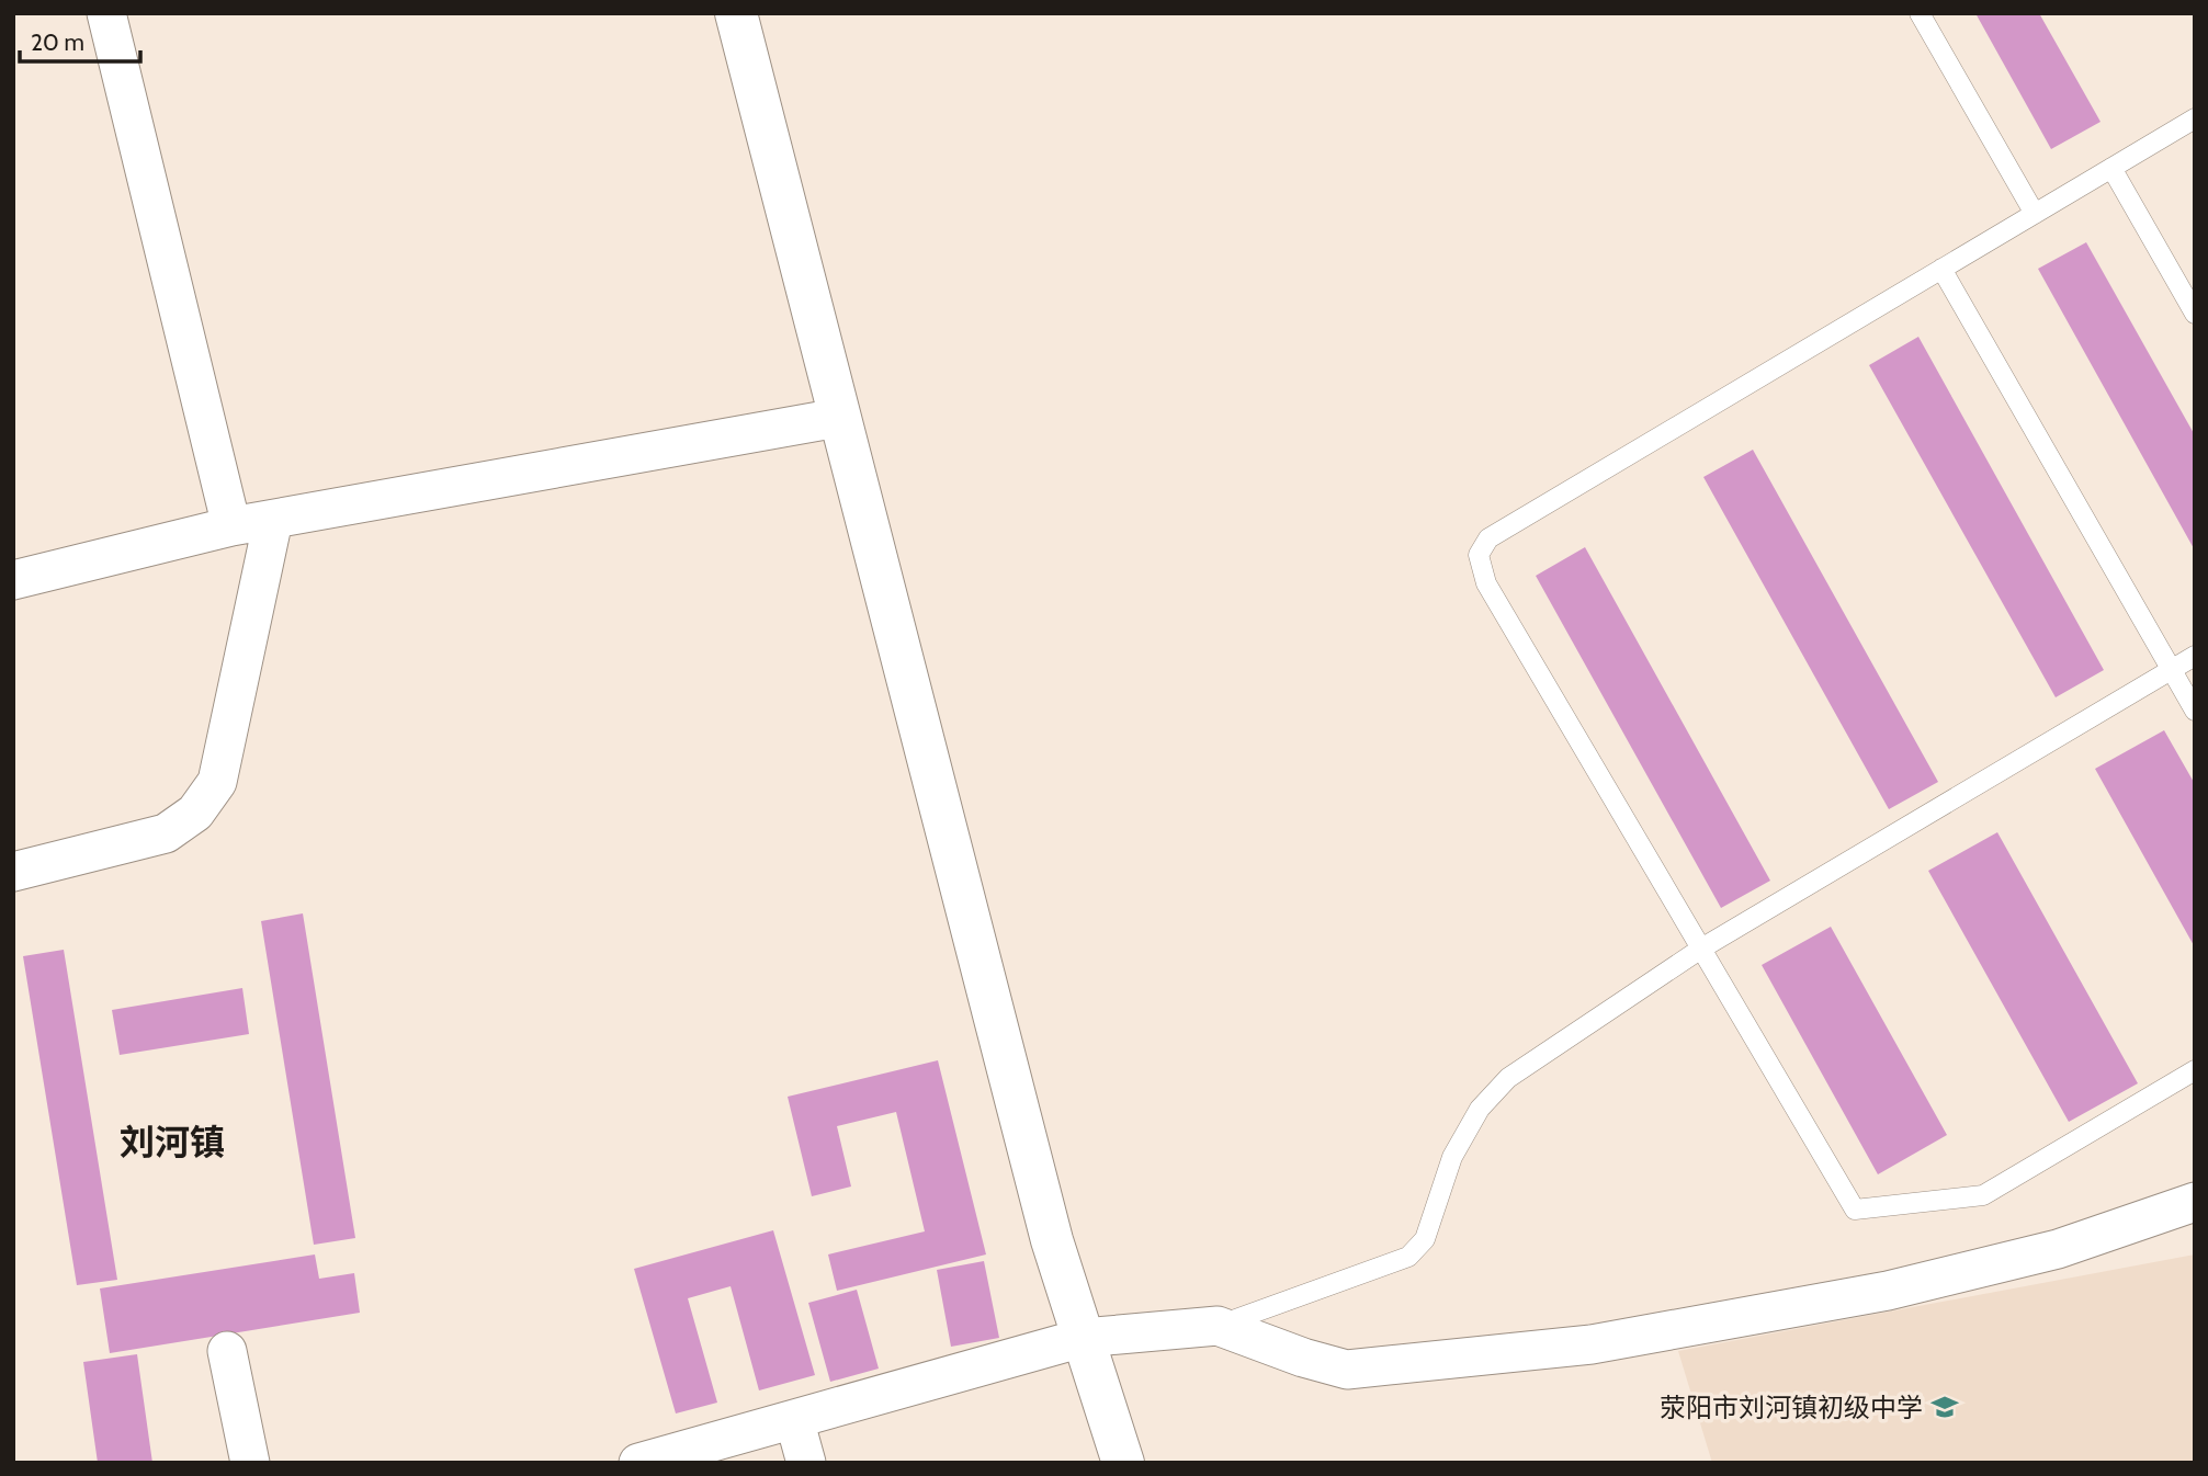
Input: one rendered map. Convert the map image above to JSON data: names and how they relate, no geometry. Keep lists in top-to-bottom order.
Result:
{
  "districts": ["刘河镇"],
  "places": {
    "school or university": ["荥阳市刘河镇初级中学"]
  },
  "scale_bar": "20 m"
}
